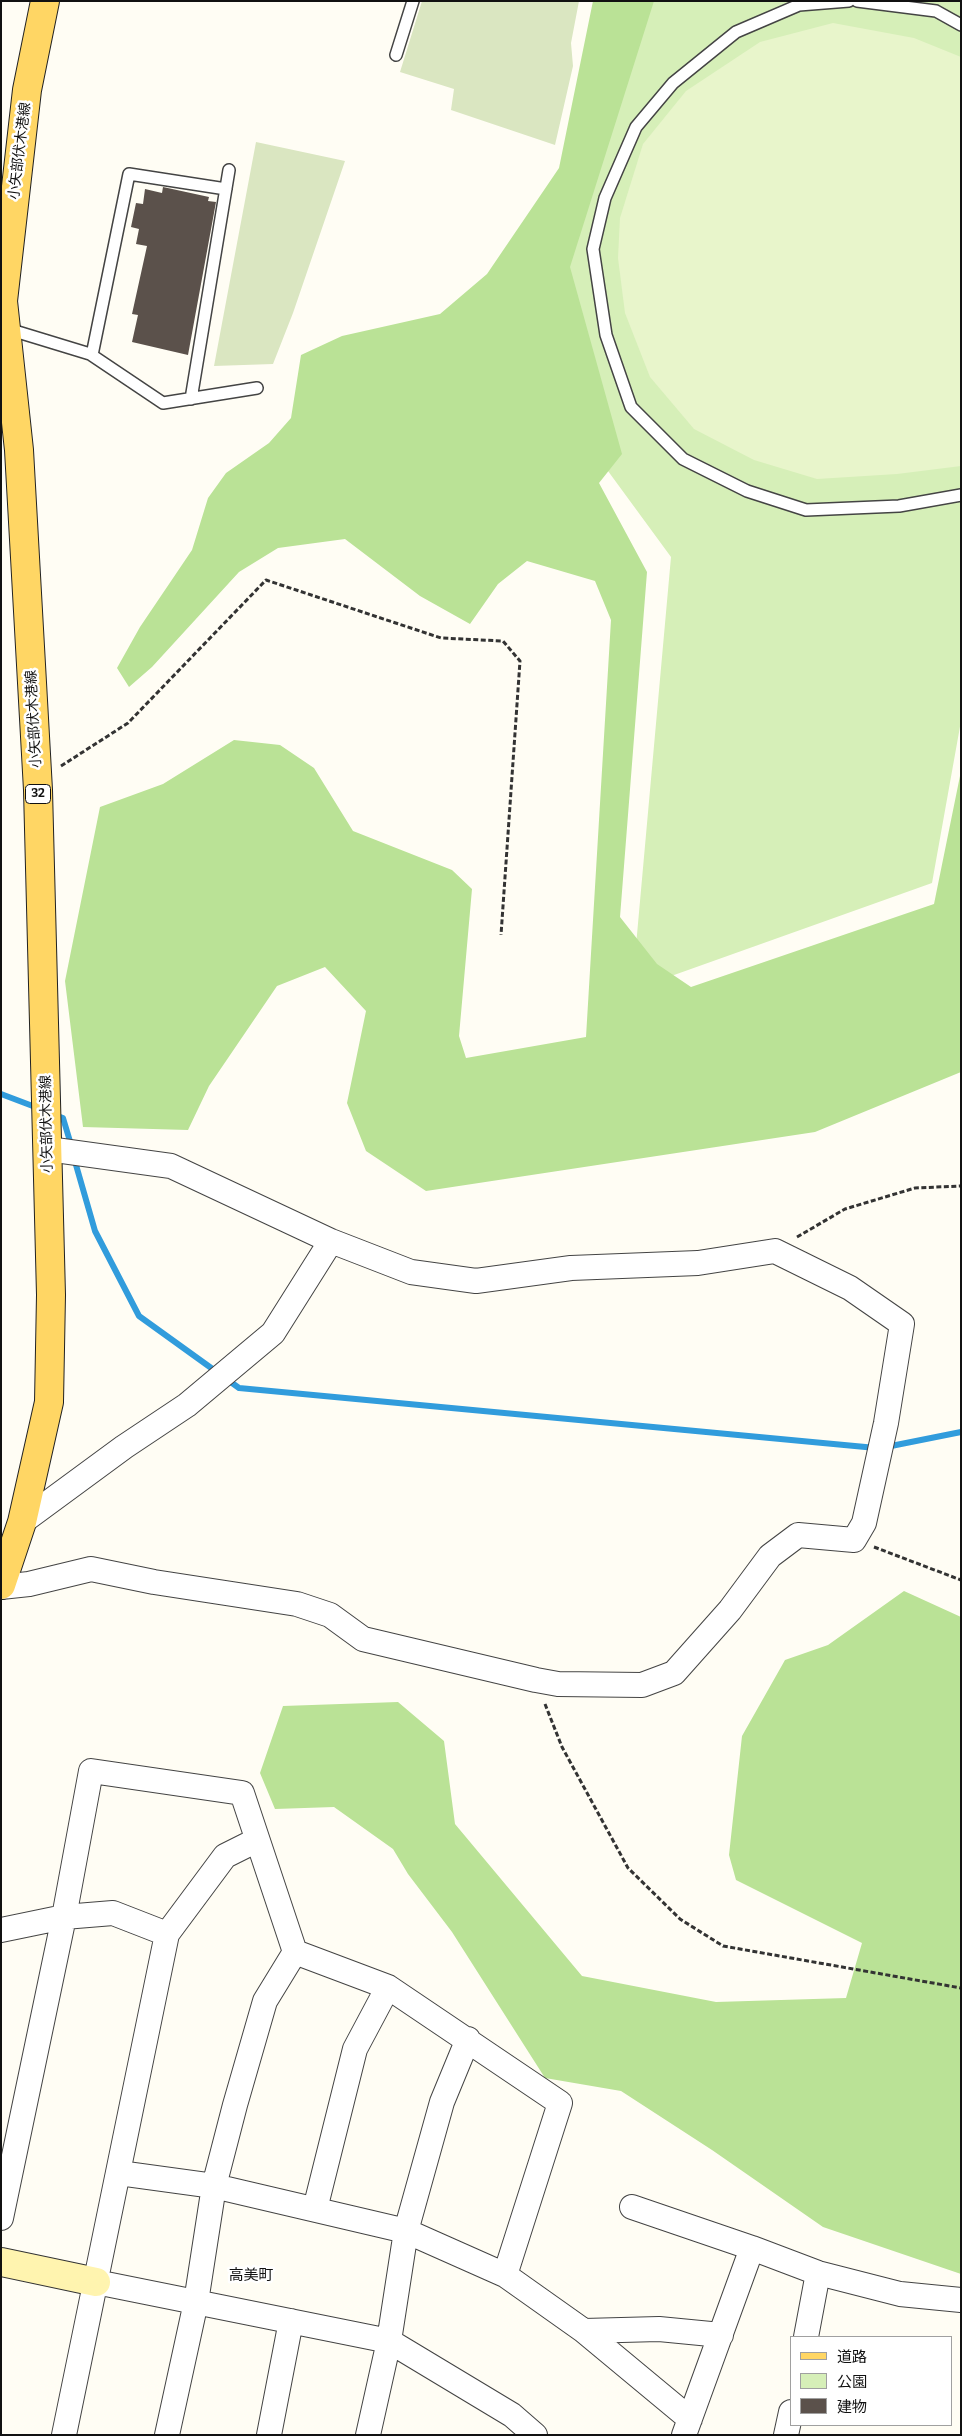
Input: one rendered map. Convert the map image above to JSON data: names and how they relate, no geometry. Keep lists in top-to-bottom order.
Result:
{
  "streets": {
    "main road": ["小矢部伏木港線", "32"]
  },
  "districts": ["高美町"],
  "legend": ["道路", "公園", "建物"]
}
